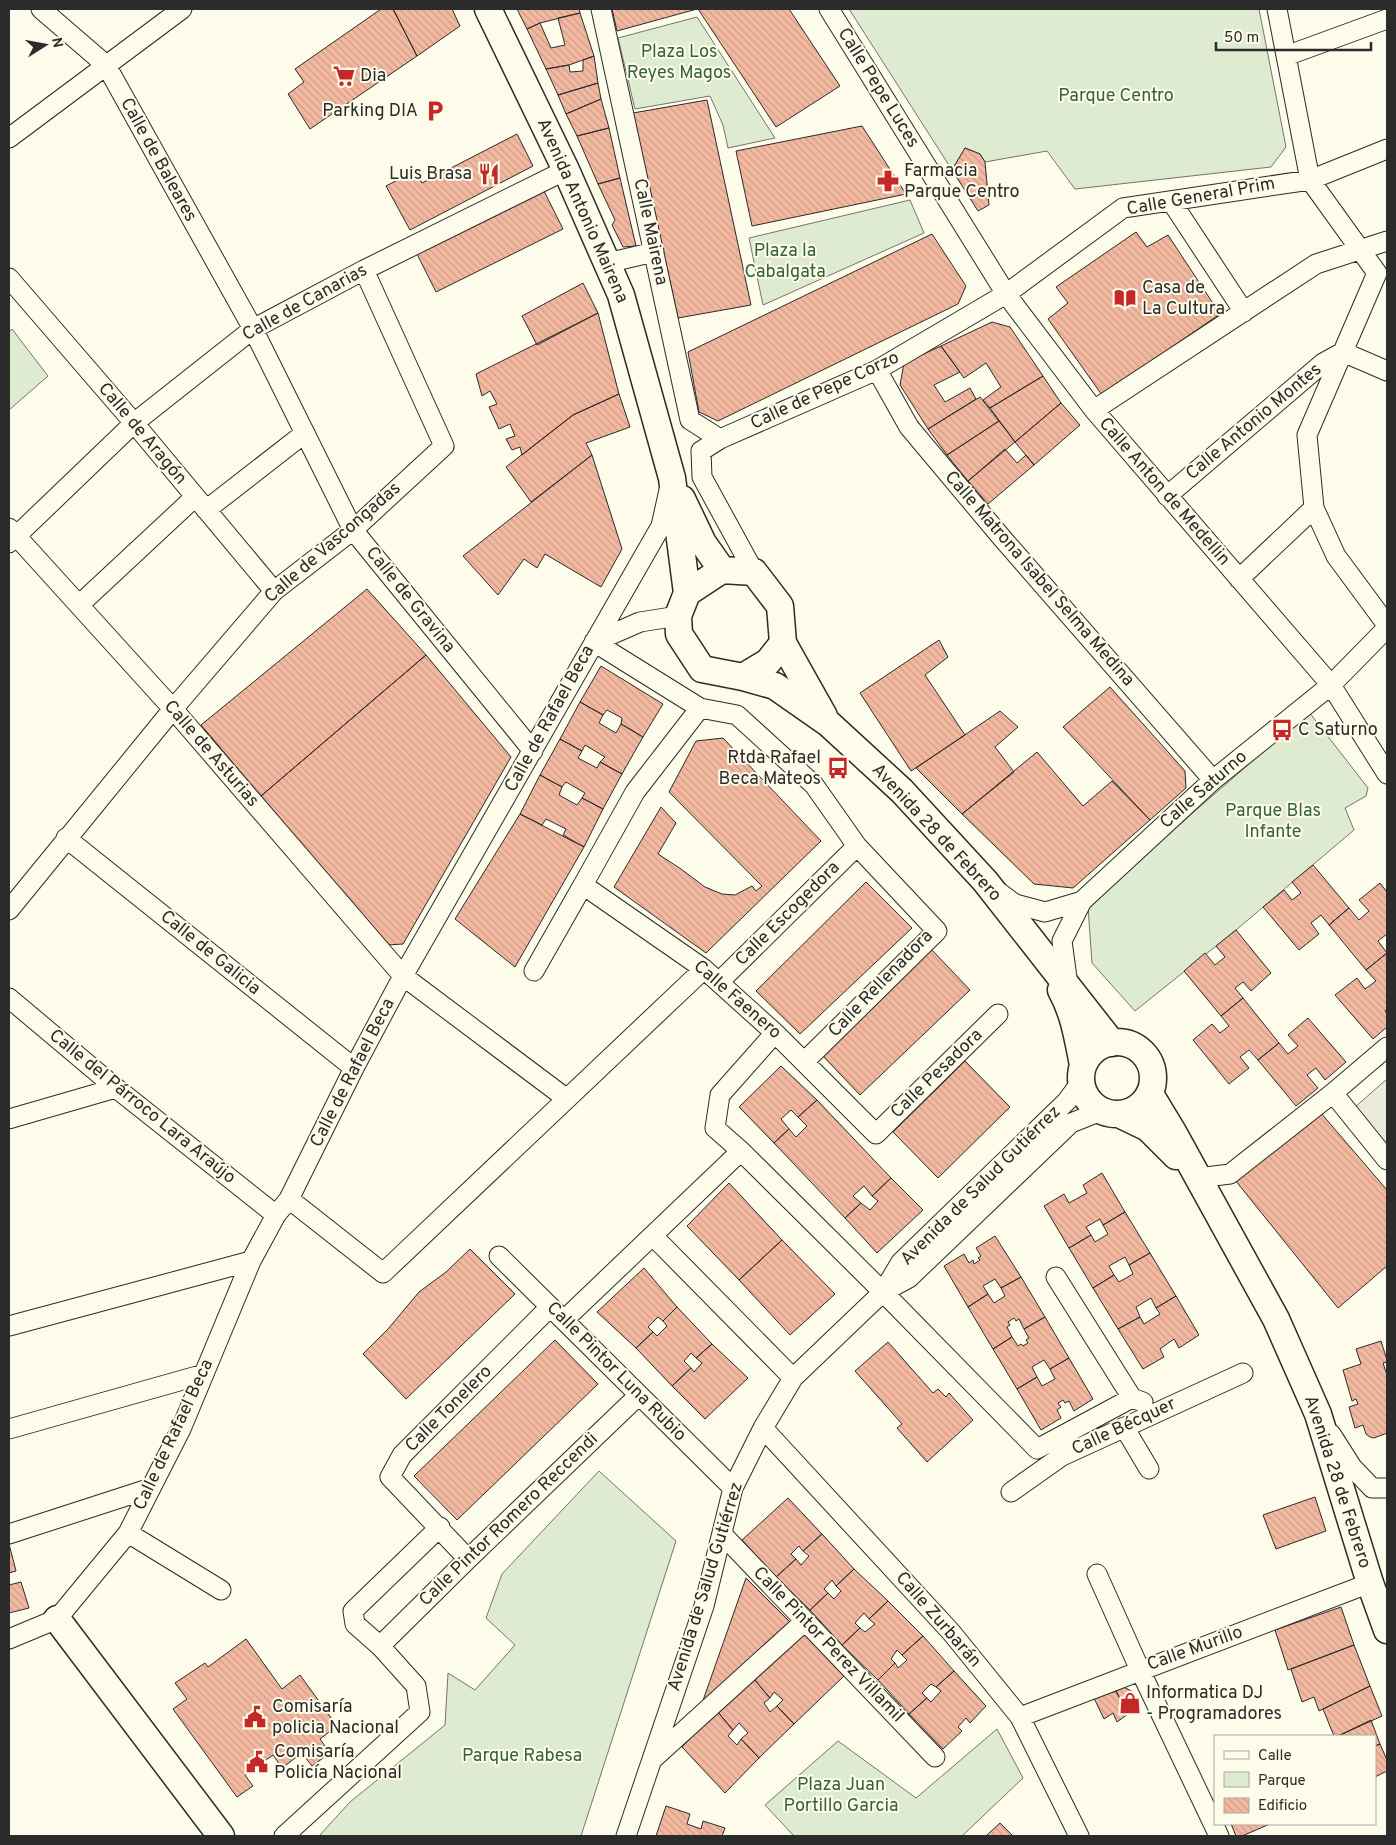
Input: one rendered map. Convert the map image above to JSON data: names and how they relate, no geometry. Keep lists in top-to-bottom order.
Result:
{
  "streets": {
    "main road": ["Avenida Antonio Mairena", "Avenida 28 de Febrero"],
    "street": [
      "Calle Pepe Luces",
      "Calle de Baleares",
      "Calle General Prim",
      "Calle Mairena",
      "Calle de Canarias",
      "Calle de Pepe Corzo",
      "Calle Antonio Montes",
      "Calle de Aragón",
      "Calle Anton de Medellin",
      "Calle de Vascongadas",
      "Calle Matrona Isabel Selma Medina",
      "Calle de Gravina",
      "Calle de Rafael Beca",
      "Calle de Asturias",
      "Calle Saturno",
      "Calle Escogedora",
      "Calle de Galicia",
      "Calle Rellenadora",
      "Calle Faenero",
      "Calle Pesadora",
      "Calle del Párroco Lara Araújo",
      "Avenida de Salud Gutiérrez",
      "Calle Pintor Luna Rubio",
      "Calle Tonelero",
      "Calle Bécquer",
      "Calle Pintor Romero Reccendi",
      "Calle Zurbarán",
      "Calle Pintor Perez Villamil",
      "Calle Murillo"
    ]
  },
  "crossings": [
    ["Calle Pepe Luces", "Calle General Prim"],
    ["Calle Pepe Luces", "Calle de Pepe Corzo"],
    ["Calle Pepe Luces", "Calle Anton de Medellin"],
    ["Calle de Baleares", "Calle de Canarias"],
    ["Calle de Baleares", "Calle de Gravina"],
    ["Calle General Prim", "Calle de Pepe Corzo"],
    ["Calle General Prim", "Calle Anton de Medellin"],
    ["Avenida Antonio Mairena", "Calle de Canarias"],
    ["Avenida Antonio Mairena", "Calle de Rafael Beca"],
    ["Calle Mairena", "Calle de Pepe Corzo"],
    ["Calle de Canarias", "Calle de Aragón"],
    ["Calle de Canarias", "Calle de Vascongadas"],
    ["Calle de Canarias", "Calle de Gravina"],
    ["Calle de Canarias", "Calle de Asturias"],
    ["Calle de Pepe Corzo", "Calle Anton de Medellin"],
    ["Calle de Pepe Corzo", "Calle Matrona Isabel Selma Medina"],
    ["Calle de Pepe Corzo", "Avenida 28 de Febrero"],
    ["Calle Antonio Montes", "Calle Anton de Medellin"],
    ["Calle de Aragón", "Calle de Vascongadas"],
    ["Calle Anton de Medellin", "Calle Saturno"],
    ["Calle de Vascongadas", "Calle de Gravina"],
    ["Calle de Vascongadas", "Calle de Asturias"],
    ["Calle de Vascongadas", "Calle de Galicia"],
    ["Calle Matrona Isabel Selma Medina", "Calle Saturno"],
    ["Calle de Gravina", "Calle de Rafael Beca"],
    ["Calle de Rafael Beca", "Calle de Asturias"],
    ["Calle de Rafael Beca", "Calle de Galicia"],
    ["Calle de Rafael Beca", "Calle del Párroco Lara Araújo"],
    ["Avenida 28 de Febrero", "Avenida de Salud Gutiérrez"],
    ["Avenida 28 de Febrero", "Calle Murillo"],
    ["Calle Escogedora", "Calle Rellenadora"],
    ["Calle Escogedora", "Calle Faenero"],
    ["Calle Rellenadora", "Calle Faenero"],
    ["Calle Faenero", "Calle Pesadora"],
    ["Avenida de Salud Gutiérrez", "Calle Pintor Luna Rubio"],
    ["Avenida de Salud Gutiérrez", "Calle Zurbarán"],
    ["Avenida de Salud Gutiérrez", "Calle Pintor Perez Villamil"],
    ["Calle Pintor Luna Rubio", "Calle Tonelero"],
    ["Calle Pintor Luna Rubio", "Calle Pintor Romero Reccendi"],
    ["Calle Tonelero", "Calle Pintor Romero Reccendi"],
    ["Calle Zurbarán", "Calle Murillo"]
  ],
  "parks": [
    "Plaza Los Reyes Magos",
    "Parque Centro",
    "Plaza la Cabalgata",
    "Parque Blas Infante",
    "Parque Rabesa",
    "Plaza Juan Portillo Garcia"
  ],
  "places": {
    "supermarket": ["Dia"],
    "parking": ["Parking DIA"],
    "restaurant": ["Luis Brasa"],
    "pharmacy": ["Farmacia Parque Centro"],
    "library": ["Casa de La Cultura"],
    "bus stop": ["C Saturno", "Rtda Rafael Beca Mateos"],
    "shop": ["Informatica DJ - Programadores"],
    "public building": ["Comisaría policia Nacional", "Comisaría Policía Nacional"]
  },
  "legend": ["Calle", "Parque", "Edificio"],
  "scale_bar": "50 m",
  "north": "right"
}
